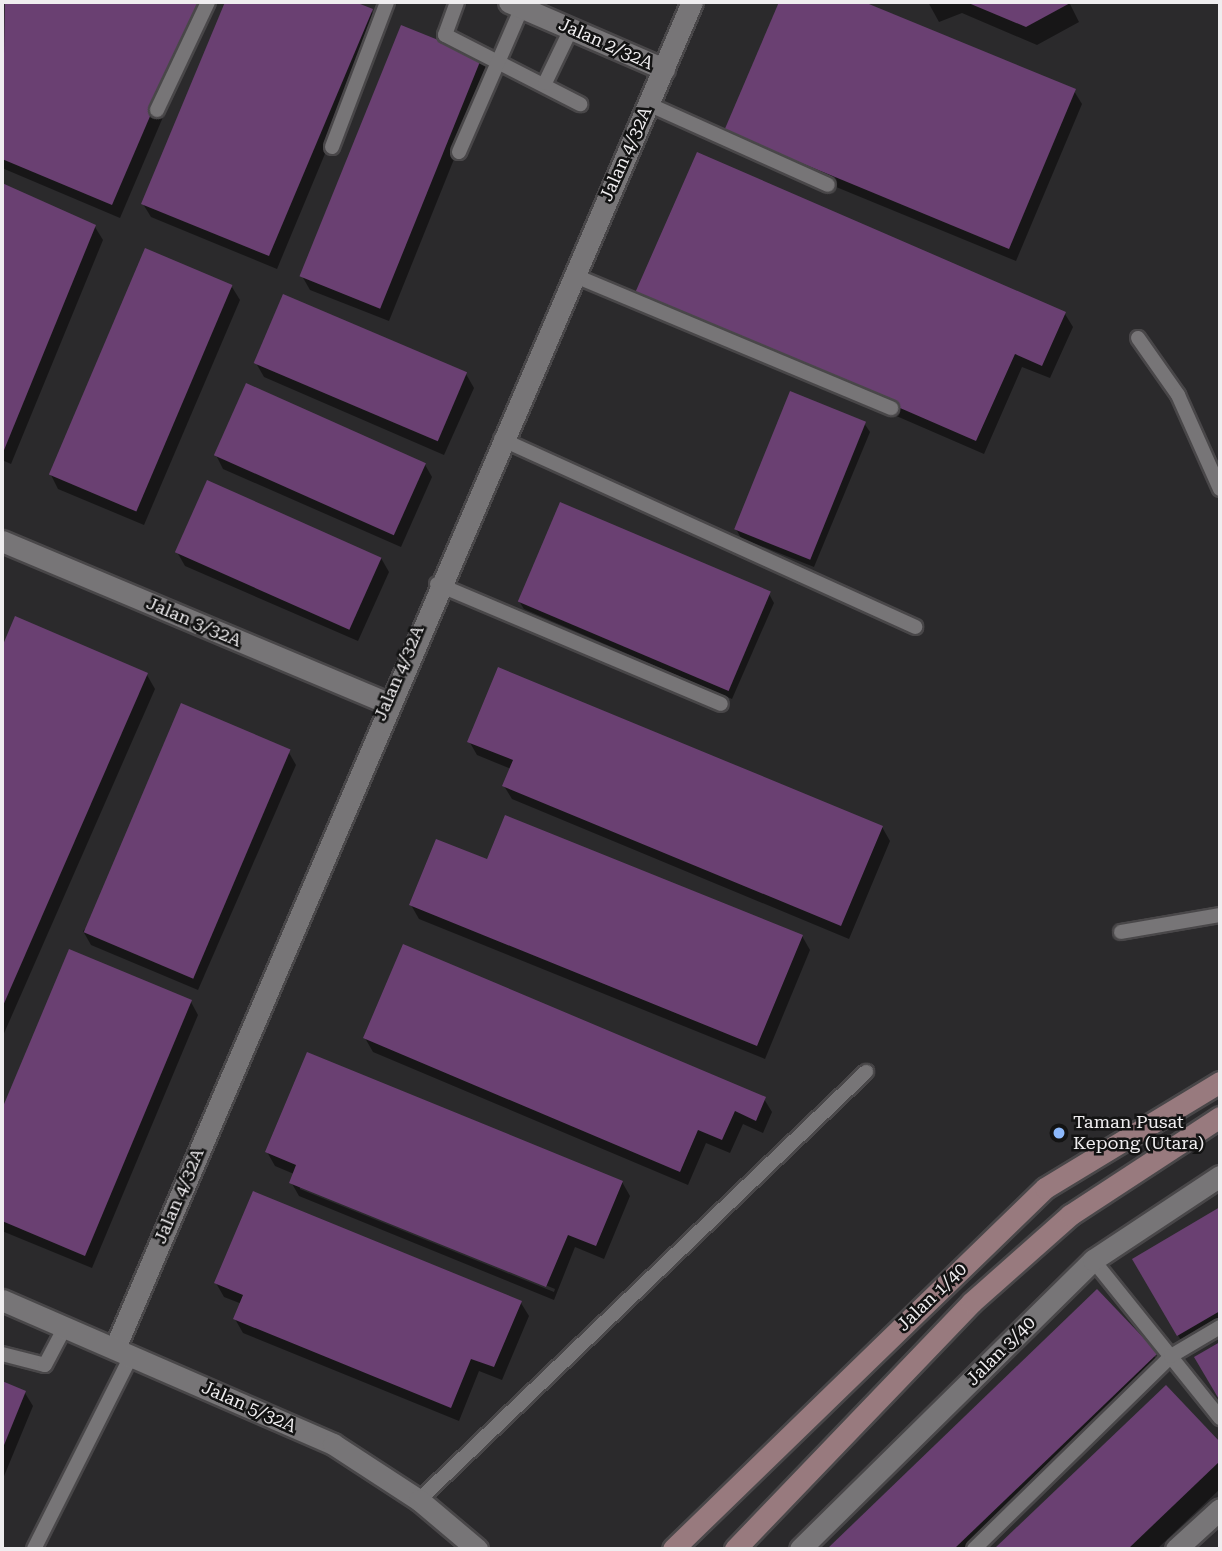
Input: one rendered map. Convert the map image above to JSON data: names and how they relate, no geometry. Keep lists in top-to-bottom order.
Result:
{
  "streets": {
    "main road": ["Jalan 1/40"],
    "street": [
      "Jalan 2/32A",
      "Jalan 4/32A",
      "Jalan 3/32A",
      "Jalan 3/40",
      "Jalan 5/32A"
    ]
  },
  "crossings": [
    ["Jalan 2/32A", "Jalan 4/32A"],
    ["Jalan 4/32A", "Jalan 3/32A"],
    ["Jalan 4/32A", "Jalan 5/32A"]
  ],
  "places": ["Taman Pusat Kepong (Utara)"]
}
